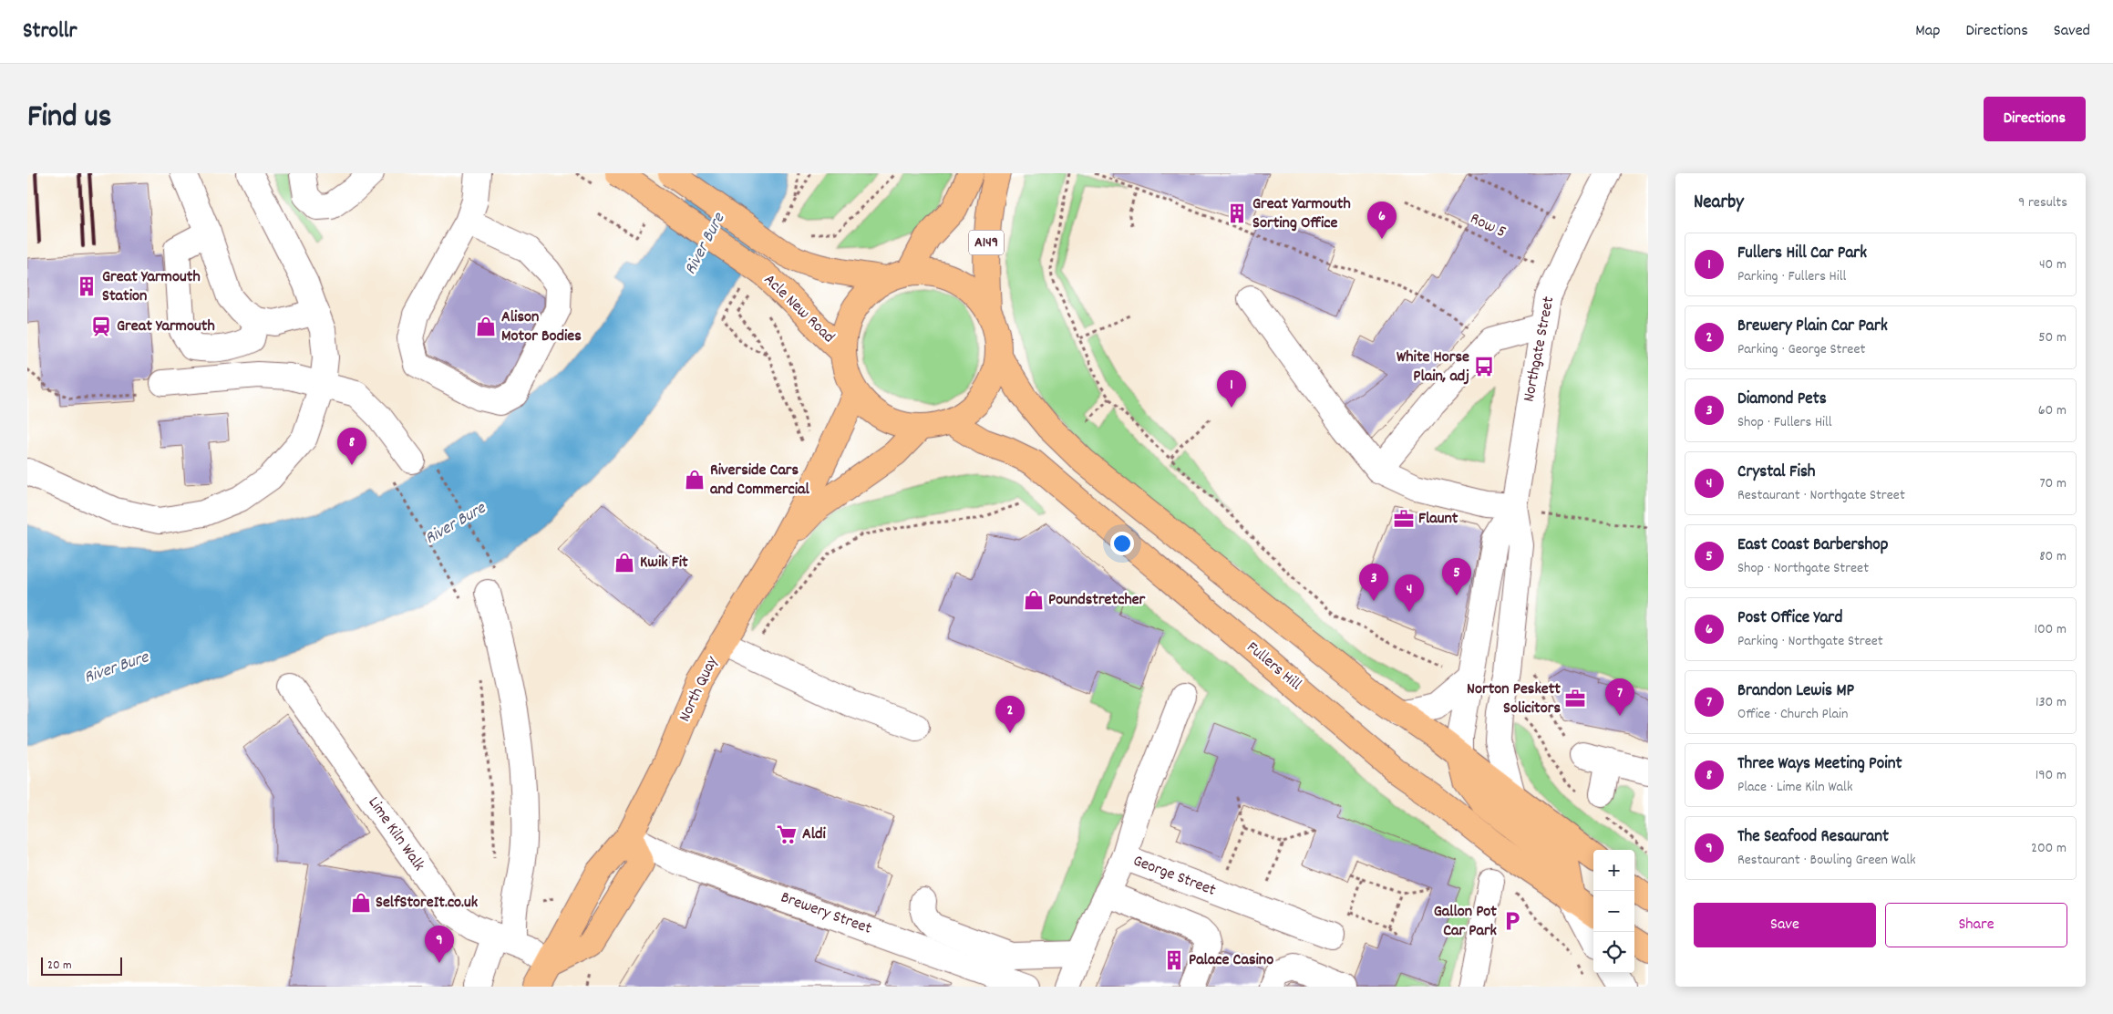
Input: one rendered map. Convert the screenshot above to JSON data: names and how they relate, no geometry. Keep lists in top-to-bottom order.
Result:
{
  "streets": {
    "main road": [
      "A149",
      "Acle New Road",
      "Fullers Hill",
      "North Quay"
    ],
    "street": [
      "Northgate Street",
      "Lime Kiln Walk",
      "George Street",
      "Brewery Street"
    ],
    "path": ["Row 5"]
  },
  "crossings": [
    ["Row 5", "Northgate Street"],
    ["A149", "Acle New Road"],
    ["A149", "Fullers Hill"],
    ["A149", "North Quay"],
    ["Acle New Road", "Fullers Hill"],
    ["Acle New Road", "North Quay"],
    ["Fullers Hill", "North Quay"],
    ["North Quay", "Lime Kiln Walk"],
    ["North Quay", "Brewery Street"]
  ],
  "water": ["River Bure"],
  "places": {
    "building": ["Great Yarmouth Sorting Office", "Great Yarmouth Station", "Palace Casino"],
    "station": ["Great Yarmouth"],
    "shop": [
      "Alison Motor Bodies",
      "Riverside Cars and Commercial",
      "Kwik Fit",
      "Poundstretcher",
      "SelfStoreIt.co.uk"
    ],
    "bus stop": ["White Horse Plain, adj"],
    "office": ["Flaunt", "Norton Peskett Solicitors"],
    "supermarket": ["Aldi"],
    "parking": ["Gallon Pot Car Park"]
  },
  "scale_bar": "20 m",
  "page": {
    "header": "Strollr",
    "nav": ["Map", "Directions", "Saved"],
    "title": "Find us",
    "buttons": [
      "Directions",
      ["Save", "Share"]
    ],
    "heading": ["Nearby", "9 results"],
    "pins": [
      "6",
      "1",
      "8",
      "5",
      "3",
      "4",
      "7",
      "2",
      "9"
    ],
    "list": [
      {
        "mark": "1",
        "name": "Fullers Hill Car Park",
        "note": "Parking · Fullers Hill",
        "value": "40 m"
      },
      {
        "mark": "2",
        "name": "Brewery Plain Car Park",
        "note": "Parking · George Street",
        "value": "50 m"
      },
      {
        "mark": "3",
        "name": "Diamond Pets",
        "note": "Shop · Fullers Hill",
        "value": "60 m"
      },
      {
        "mark": "4",
        "name": "Crystal Fish",
        "note": "Restaurant · Northgate Street",
        "value": "70 m"
      },
      {
        "mark": "5",
        "name": "East Coast Barbershop",
        "note": "Shop · Northgate Street",
        "value": "80 m"
      },
      {
        "mark": "6",
        "name": "Post Office Yard",
        "note": "Parking · Northgate Street",
        "value": "100 m"
      },
      {
        "mark": "7",
        "name": "Brandon Lewis MP",
        "note": "Office · Church Plain",
        "value": "130 m"
      },
      {
        "mark": "8",
        "name": "Three Ways Meeting Point",
        "note": "Place · Lime Kiln Walk",
        "value": "190 m"
      },
      {
        "mark": "9",
        "name": "The Seafood Resaurant",
        "note": "Restaurant · Bowling Green Walk",
        "value": "200 m"
      }
    ],
    "map_buttons": ["+", "−"],
    "scale": "20 m"
  }
}
